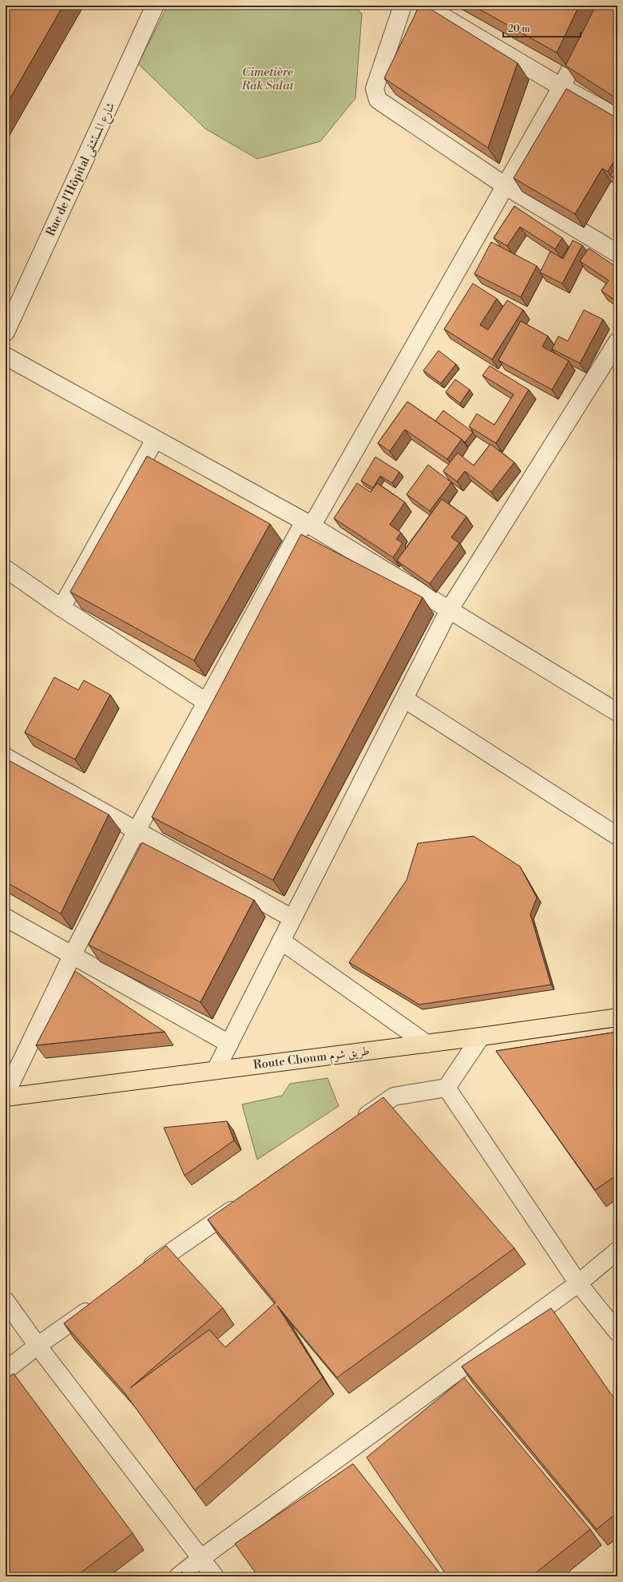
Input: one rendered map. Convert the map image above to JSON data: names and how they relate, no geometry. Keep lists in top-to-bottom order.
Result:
{
  "streets": {
    "highway": ["Route Choum طريق شوم"],
    "street": ["Rue de l'Hôpital شارع المستشفى"]
  },
  "parks": ["Cimetière Rak Salat"],
  "scale_bar": "20 m"
}
